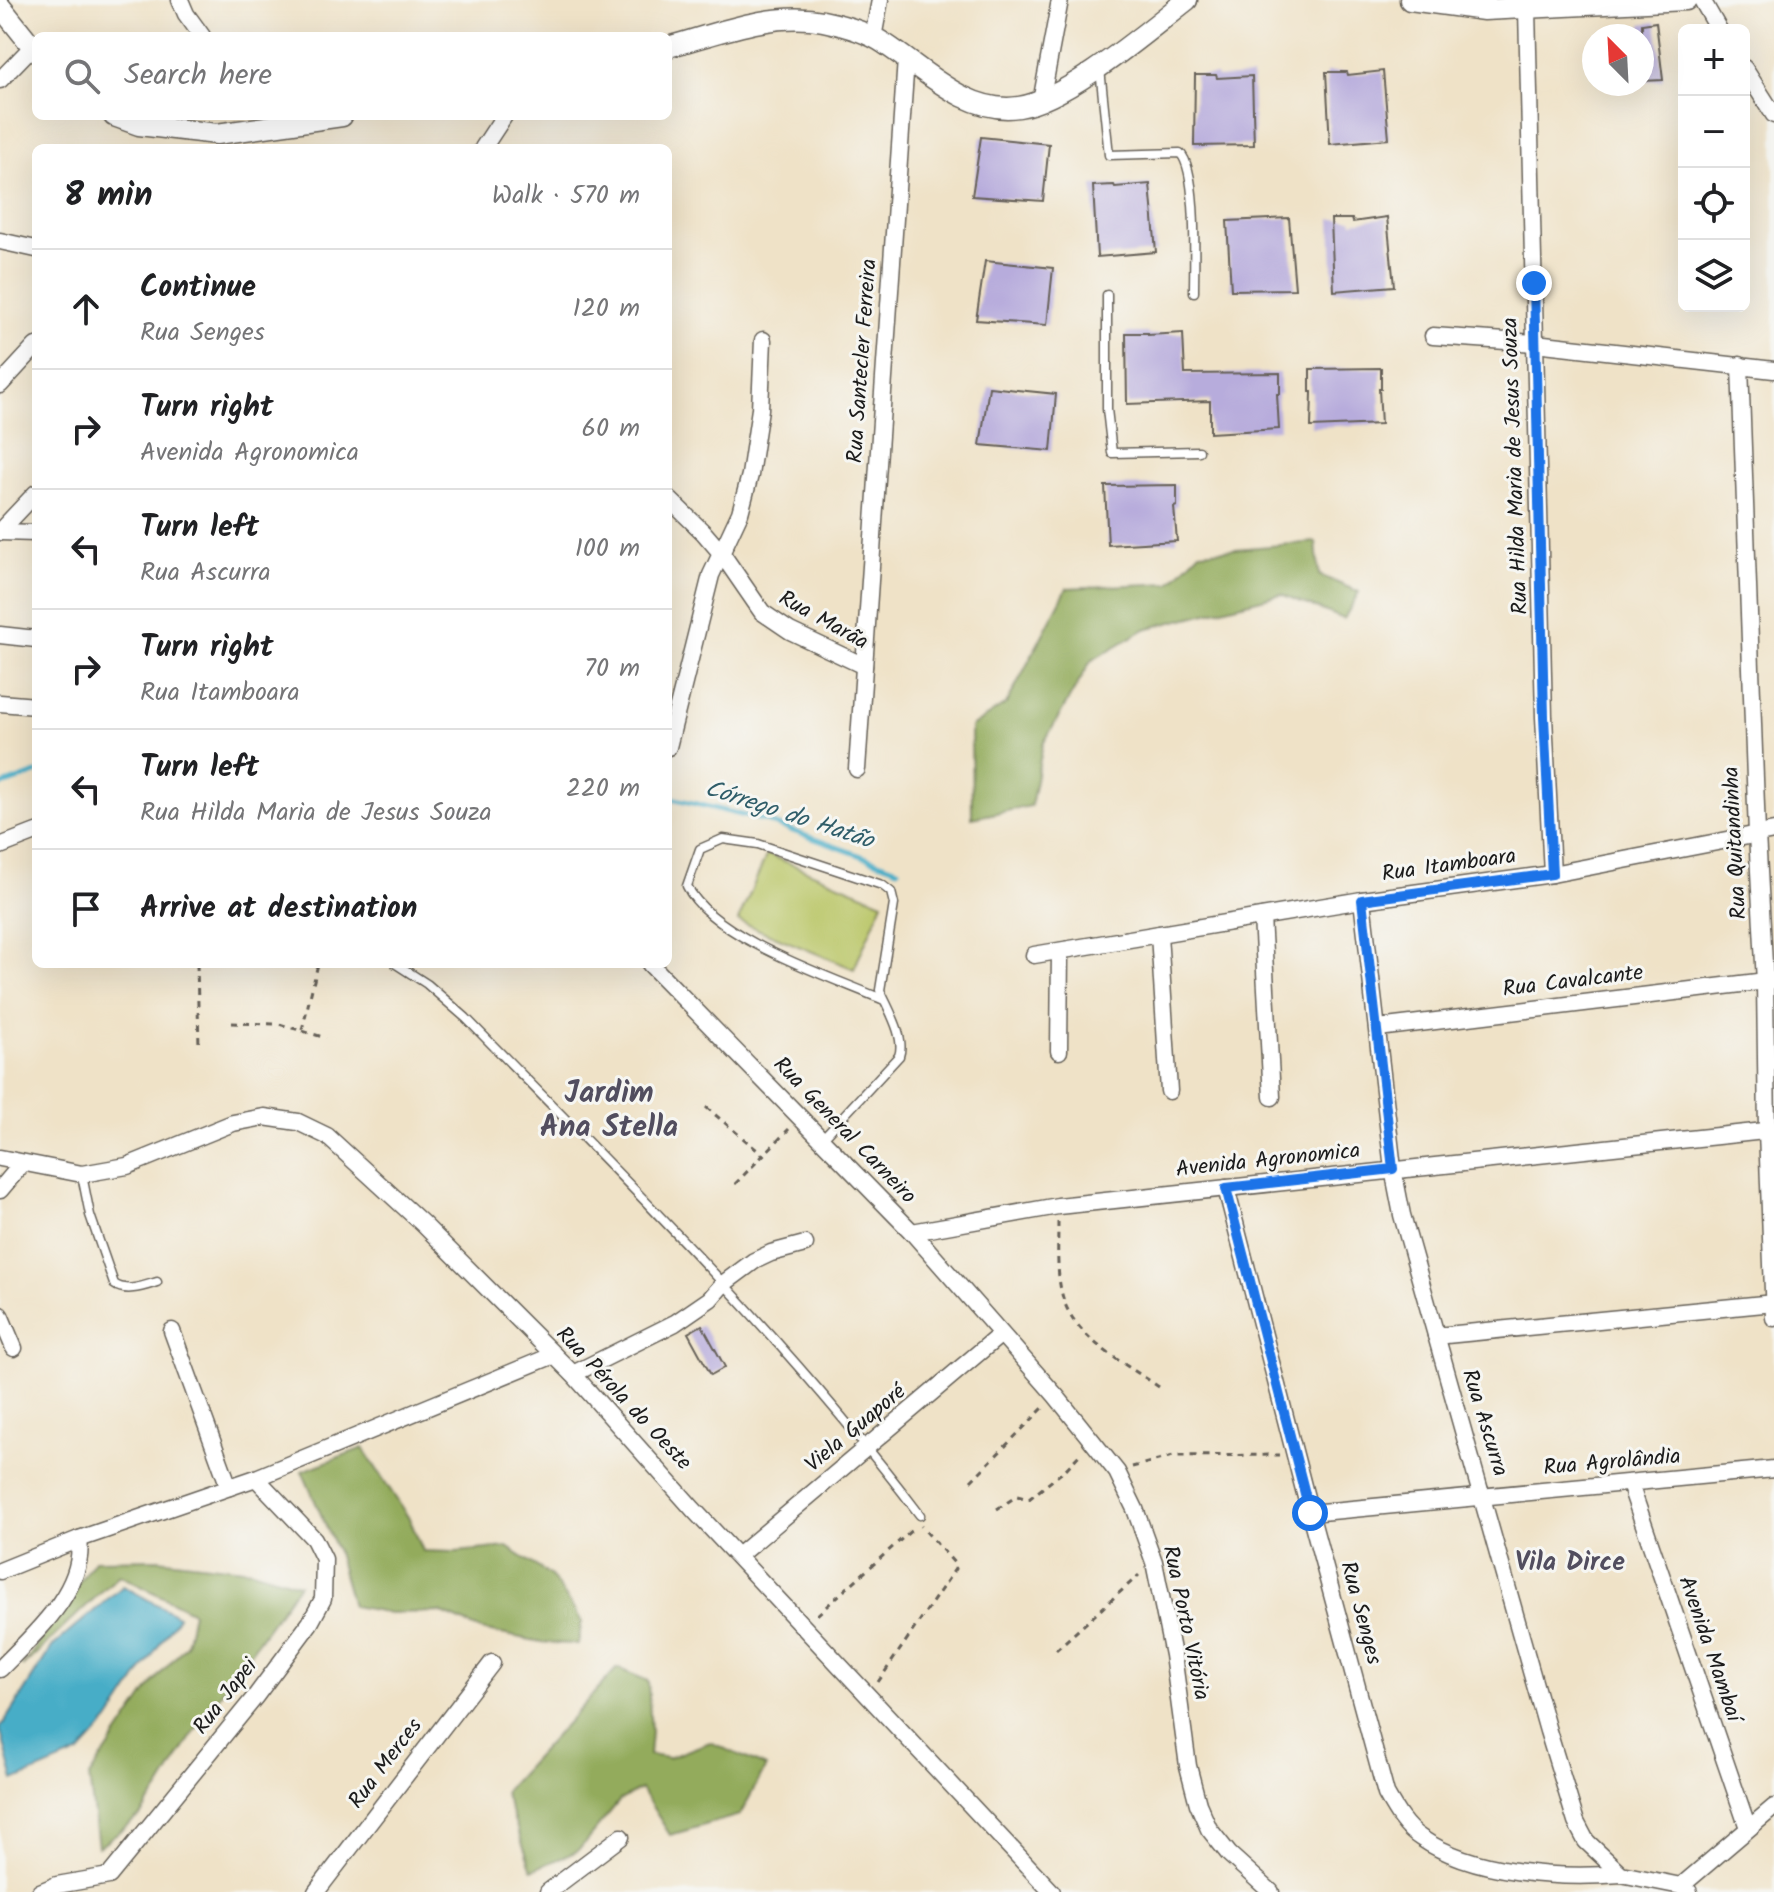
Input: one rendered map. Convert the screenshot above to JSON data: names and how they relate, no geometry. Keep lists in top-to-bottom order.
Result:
{
  "streets": {
    "street": [
      "Rua Santecler Ferreira",
      "Rua Hilda Maria de Jesus Souza",
      "Rua Marãa",
      "Rua Quitandinha",
      "Rua Itamboara",
      "Rua Cavalcante",
      "Rua General Carneiro",
      "Avenida Agronomica",
      "Rua Pérola do Oeste",
      "Rua Ascurra",
      "Viela Guaporé",
      "Rua Agrolândia",
      "Rua Senges",
      "Rua Porto Vitória",
      "Avenida Mambaí",
      "Rua Japei",
      "Rua Merces"
    ]
  },
  "crossings": [
    ["Rua Santecler Ferreira", "Rua Marãa"],
    ["Rua Hilda Maria de Jesus Souza", "Rua Itamboara"],
    ["Rua Quitandinha", "Rua Itamboara"],
    ["Rua Quitandinha", "Rua Cavalcante"],
    ["Rua Quitandinha", "Avenida Agronomica"],
    ["Rua Itamboara", "Rua Ascurra"],
    ["Rua Cavalcante", "Rua Ascurra"],
    ["Rua General Carneiro", "Avenida Agronomica"],
    ["Rua General Carneiro", "Viela Guaporé"],
    ["Rua General Carneiro", "Rua Porto Vitória"],
    ["Avenida Agronomica", "Rua Ascurra"],
    ["Avenida Agronomica", "Rua Senges"],
    ["Rua Pérola do Oeste", "Viela Guaporé"],
    ["Rua Ascurra", "Rua Agrolândia"],
    ["Rua Ascurra", "Rua Senges"],
    ["Viela Guaporé", "Rua Porto Vitória"],
    ["Rua Agrolândia", "Rua Senges"],
    ["Rua Agrolândia", "Avenida Mambaí"]
  ],
  "districts": ["Jardim Ana Stella", "Vila Dirce"],
  "water": ["Córrego do Hatão"],
  "north": "top left",
  "page": {
    "map_buttons": ["+", "−"],
    "search": "Search here",
    "heading": ["8 min", "Walk · 570 m"],
    "list": [
      ["Continue", "Rua Senges", "120 m"],
      ["Turn right", "Avenida Agronomica", "60 m"],
      ["Turn left", "Rua Ascurra", "100 m"],
      ["Turn right", "Rua Itamboara", "70 m"],
      ["Turn left", "Rua Hilda Maria de Jesus Souza", "220 m"],
      "Arrive at destination"
    ]
  }
}
